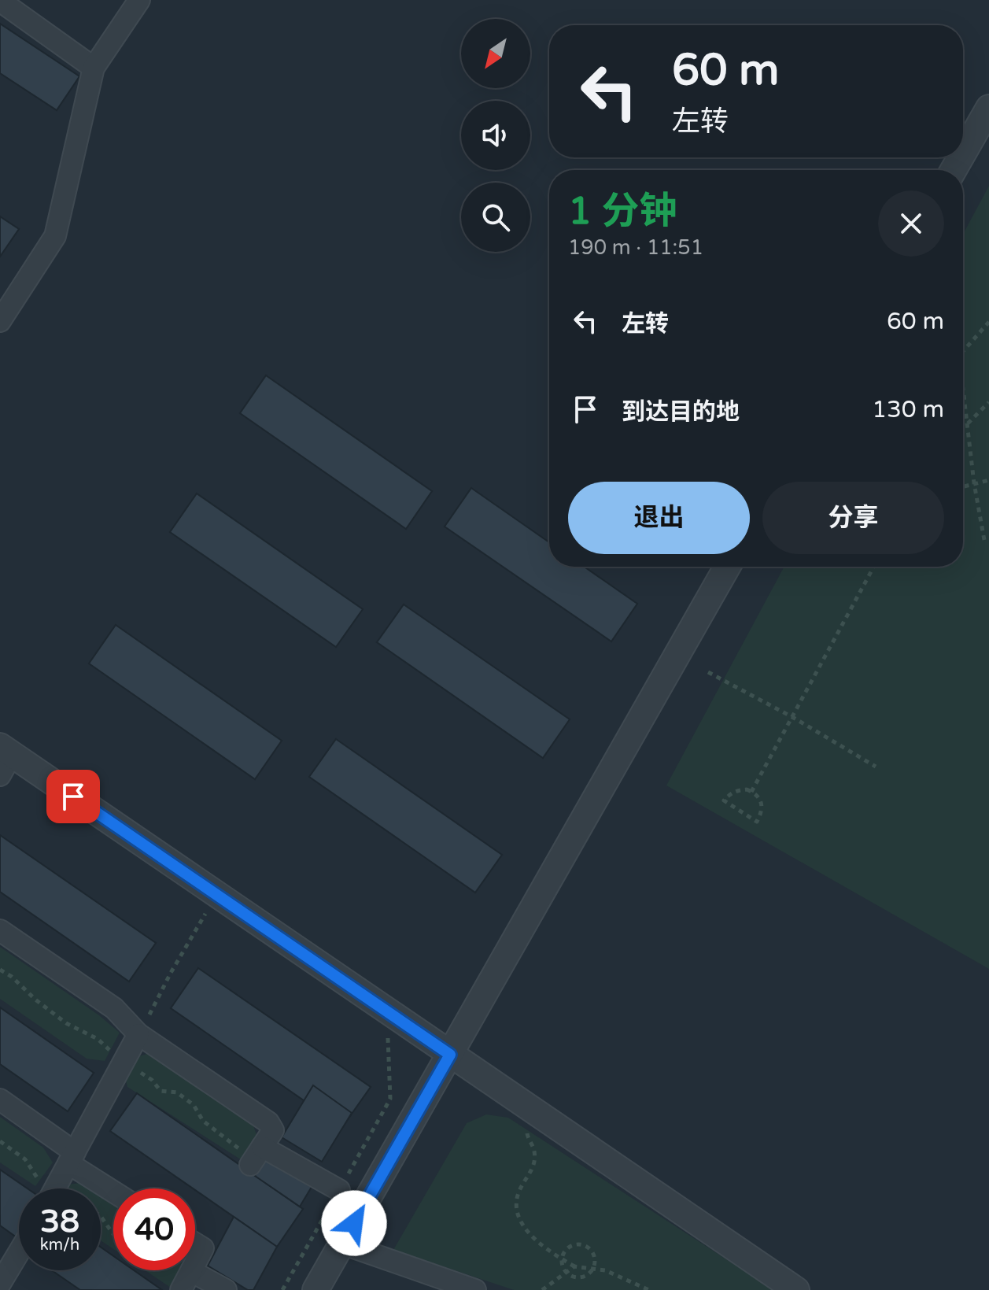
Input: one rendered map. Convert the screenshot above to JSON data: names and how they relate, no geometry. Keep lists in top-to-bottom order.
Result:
{
  "north": "bottom left",
  "page": {
    "turn": ["60 m", "左转"],
    "heading": ["1 分钟", "190 m · 11:51"],
    "list": [
      {
        "name": "左转",
        "value": "60 m"
      },
      {
        "name": "到达目的地",
        "value": "130 m"
      }
    ],
    "buttons": ["退出", "分享"],
    "speed": "38 km/h",
    "limit": "40"
  }
}
